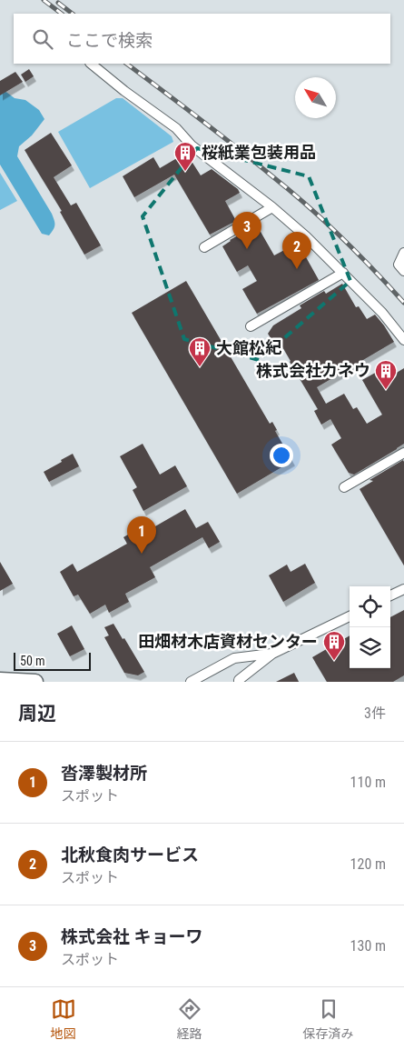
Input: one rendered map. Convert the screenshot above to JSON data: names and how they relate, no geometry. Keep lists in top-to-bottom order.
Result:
{
  "places": {
    "building": [
      "桜紙業包装用品",
      "大館松紀",
      "株式会社カネウ",
      "田畑材木店資材センター"
    ]
  },
  "scale_bar": "50 m",
  "north": "top left",
  "page": {
    "search": "ここで検索",
    "pins": ["3", "2", "1"],
    "scale": "50 m",
    "heading": ["周辺", "3件"],
    "list": [
      {
        "mark": "1",
        "name": "沓澤製材所",
        "note": "スポット",
        "value": "110 m"
      },
      {
        "mark": "2",
        "name": "北秋食肉サービス",
        "note": "スポット",
        "value": "120 m"
      },
      {
        "mark": "3",
        "name": "株式会社 キョーワ",
        "note": "スポット",
        "value": "130 m"
      }
    ],
    "nav": ["地図", "経路", "保存済み"]
  }
}
